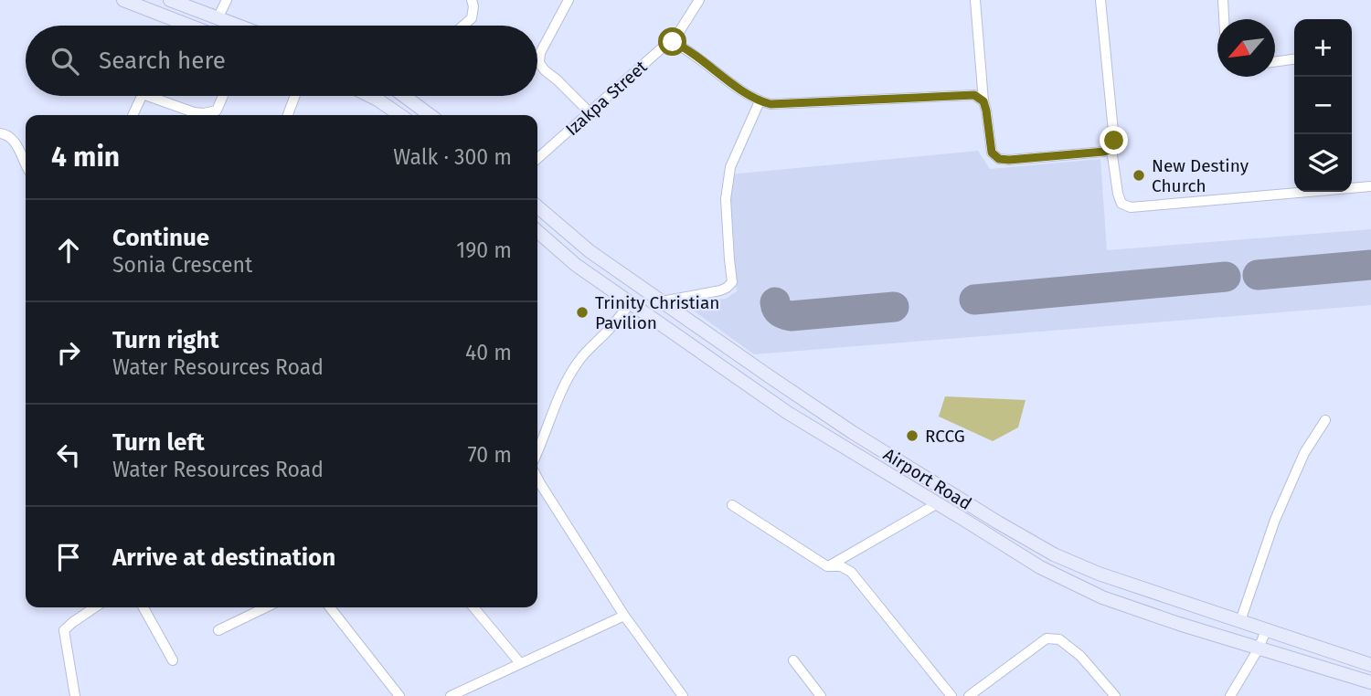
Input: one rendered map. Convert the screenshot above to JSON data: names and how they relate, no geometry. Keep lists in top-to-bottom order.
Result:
{
  "streets": {
    "main road": ["Airport Road"],
    "street": ["Izakpa Street"]
  },
  "places": ["New Destiny Church", "Trinity Christian Pavilion", "RCCG"],
  "north": "bottom left",
  "page": {
    "map_buttons": ["+", "−"],
    "search": "Search here",
    "heading": ["4 min", "Walk · 300 m"],
    "list": [
      ["Continue", "Sonia Crescent", "190 m"],
      ["Turn right", "Water Resources Road", "40 m"],
      ["Turn left", "Water Resources Road", "70 m"],
      "Arrive at destination"
    ]
  }
}
